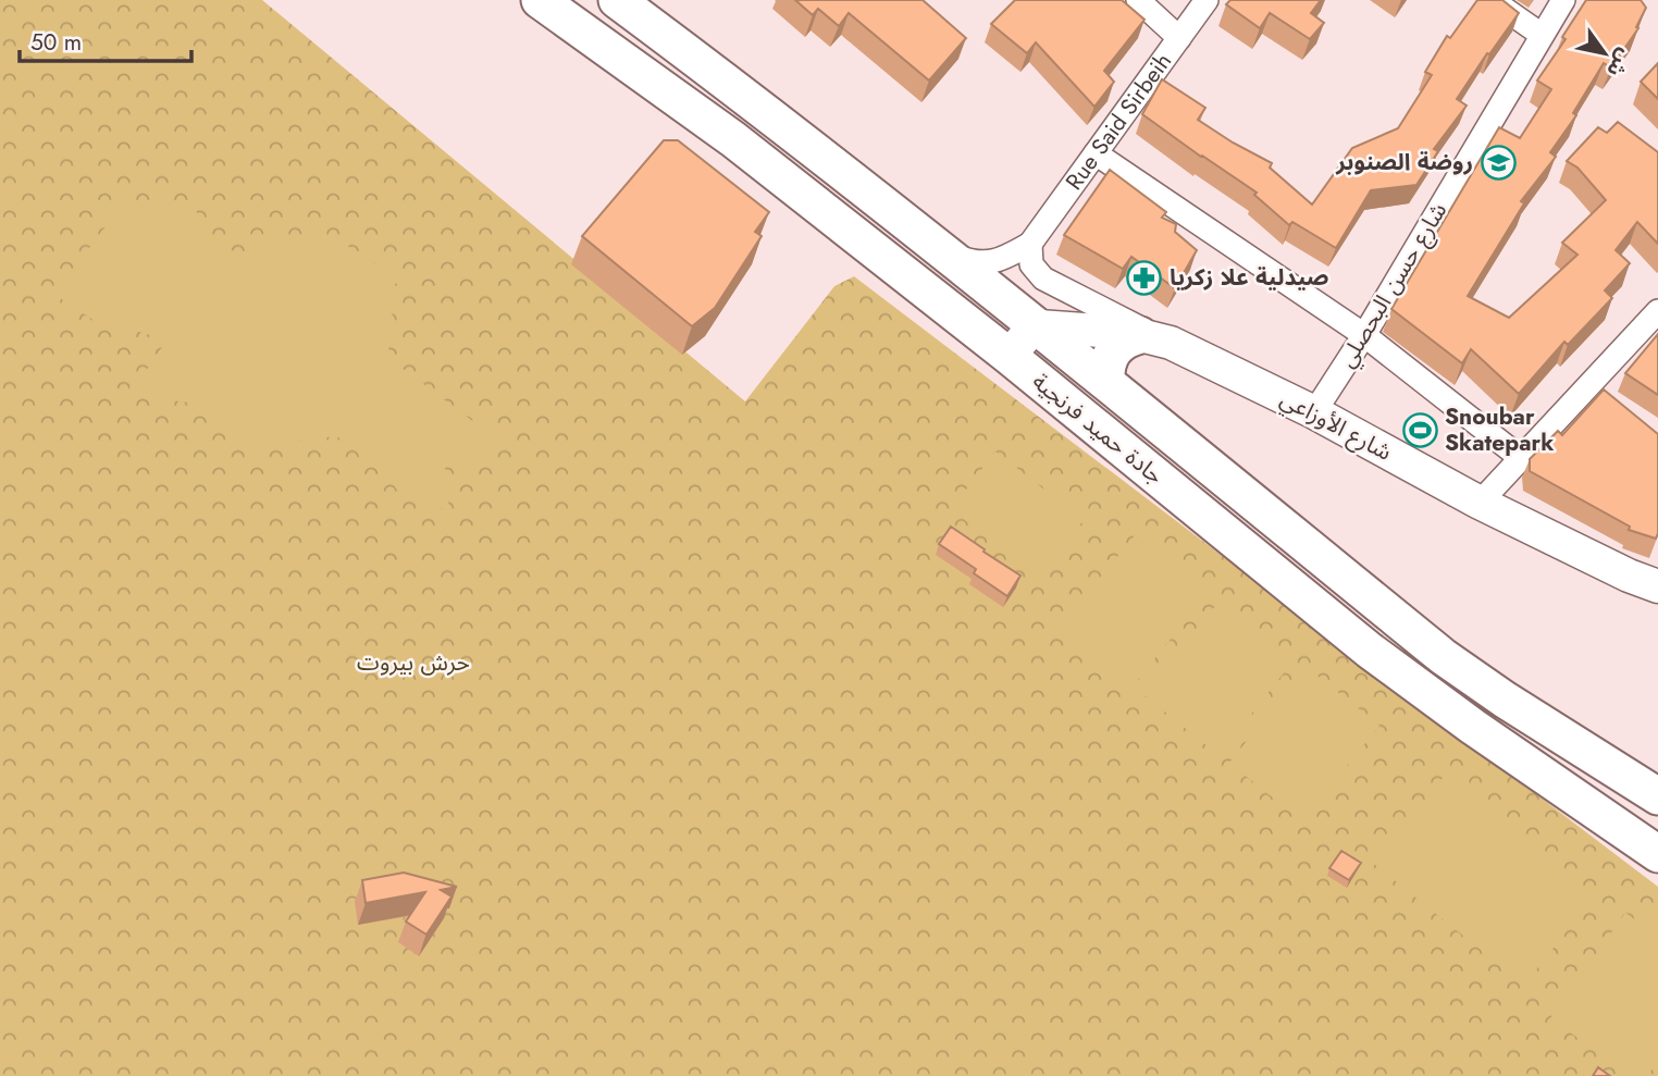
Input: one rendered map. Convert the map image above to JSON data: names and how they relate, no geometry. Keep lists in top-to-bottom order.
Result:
{
  "streets": {
    "main road": ["جادة حميد فرنجية"],
    "street": ["Rue Said Sirbeih", "شارع حسن البحصلي", "شارع الأوزاعي"]
  },
  "crossings": [
    ["شارع حسن البحصلي", "شارع الأوزاعي"],
    ["شارع الأوزاعي", "جادة حميد فرنجية"]
  ],
  "parks": ["حرش بيروت"],
  "places": {
    "school or university": ["روضة الصنوبر"],
    "pharmacy": ["صيدلية علا زكريا"],
    "sports": ["Snoubar Skatepark"]
  },
  "scale_bar": "50 m",
  "north": "bottom right"
}
